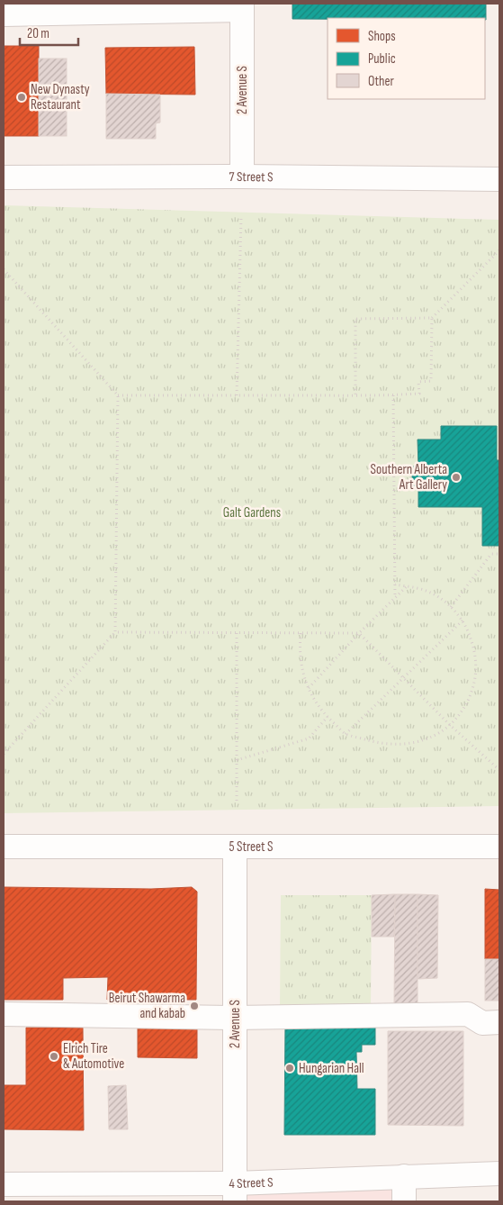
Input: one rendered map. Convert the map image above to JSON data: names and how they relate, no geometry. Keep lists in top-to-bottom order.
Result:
{
  "streets": {
    "street": [
      "2 Avenue S",
      "7 Street S",
      "5 Street S",
      "4 Street S"
    ]
  },
  "crossings": [
    ["2 Avenue S", "7 Street S"],
    ["2 Avenue S", "5 Street S"],
    ["2 Avenue S", "4 Street S"]
  ],
  "parks": ["Galt Gardens"],
  "places": [
    "New Dynasty Restaurant",
    "Southern Alberta Art Gallery",
    "Beirut Shawarma and kabab",
    "Elrich Tire & Automotive",
    "Hungarian Hall"
  ],
  "legend": ["Shops", "Public", "Other"],
  "scale_bar": "20 m"
}
